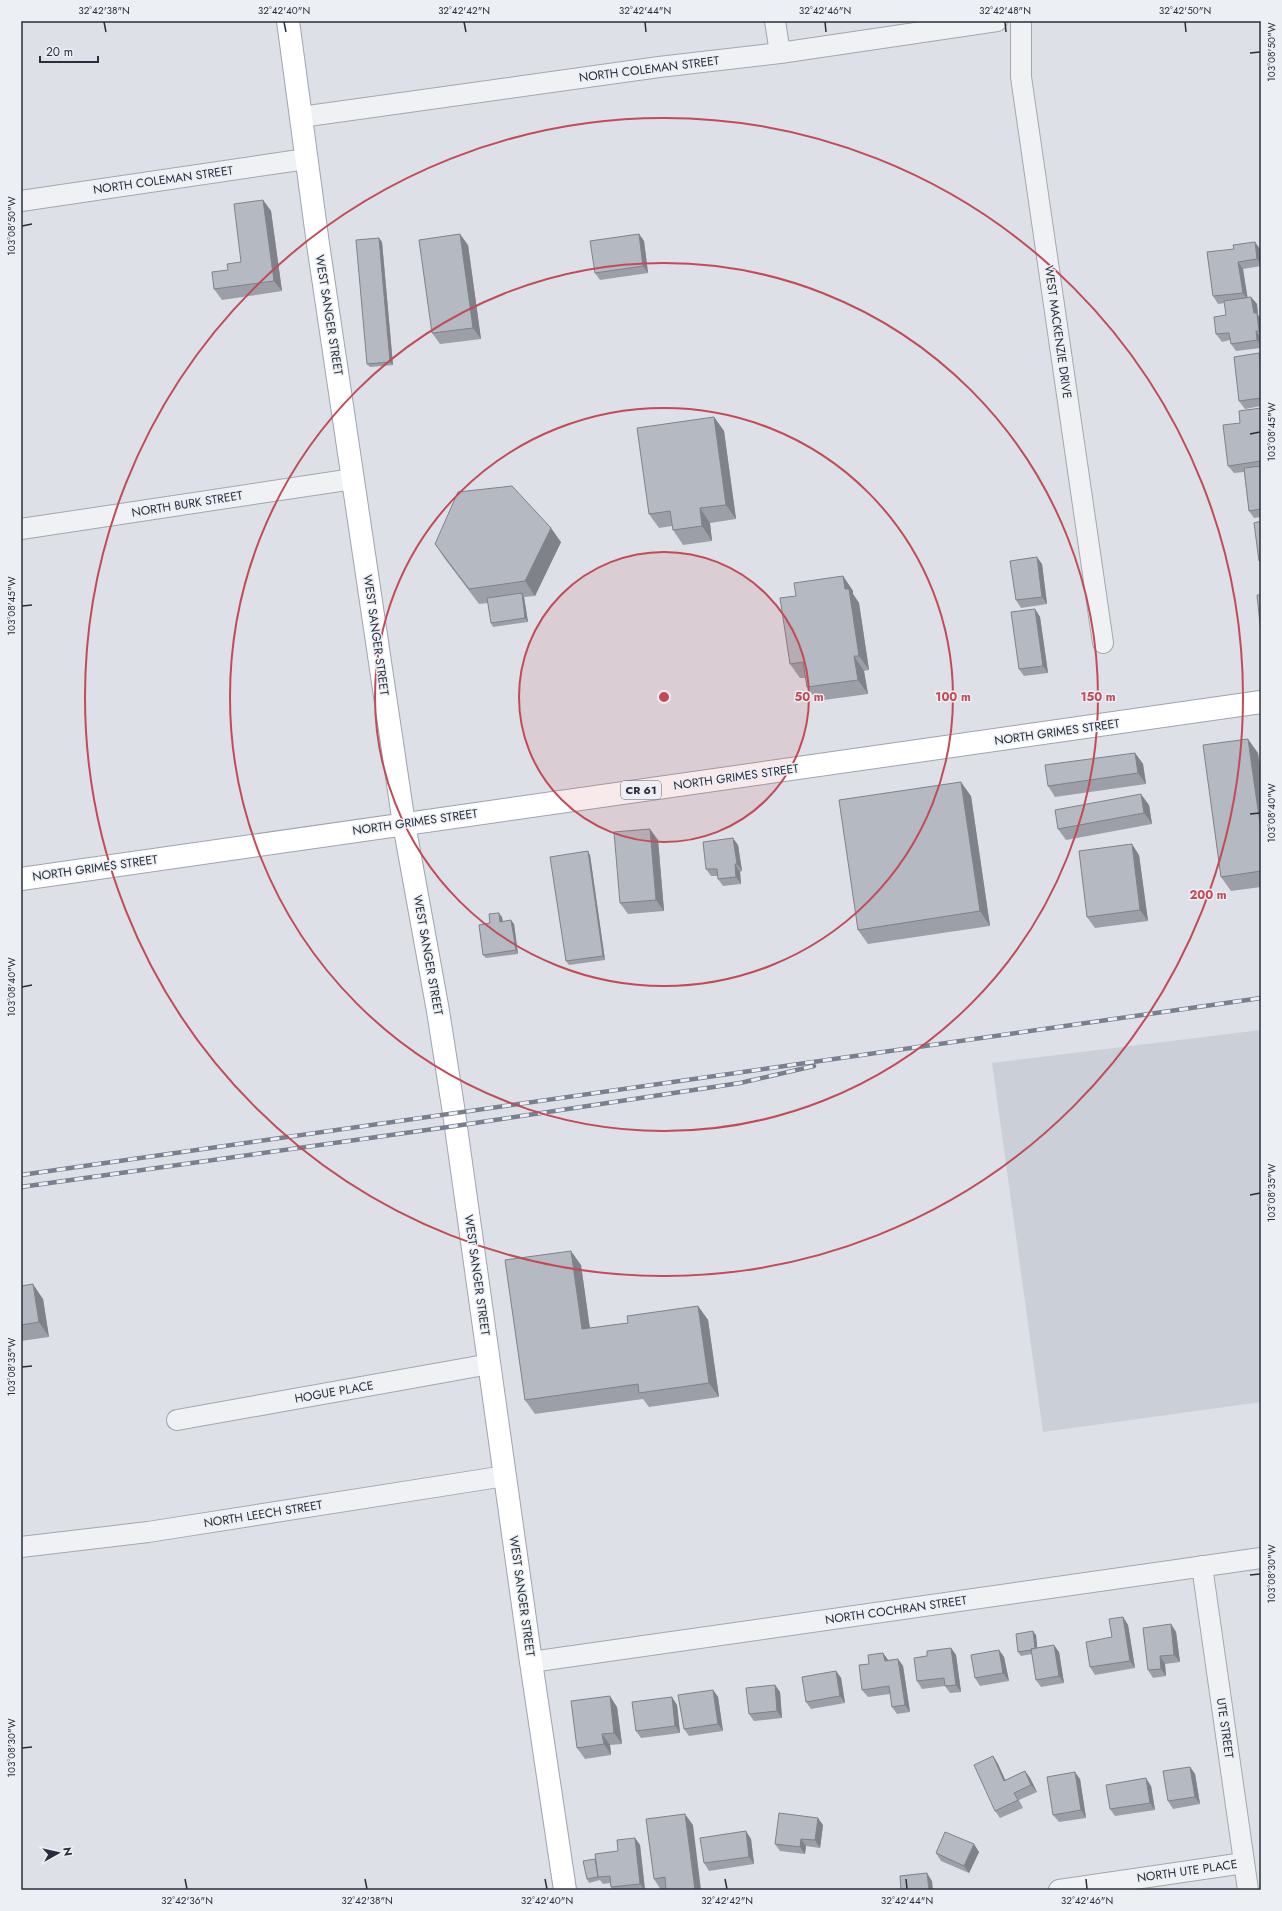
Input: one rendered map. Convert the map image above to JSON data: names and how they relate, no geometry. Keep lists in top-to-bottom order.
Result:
{
  "streets": {
    "main road": ["WEST SANGER STREET", "NORTH GRIMES STREET", "CR 61"],
    "street": [
      "NORTH COLEMAN STREET",
      "WEST MACKENZIE DRIVE",
      "NORTH BURK STREET",
      "HOGUE PLACE",
      "NORTH LEECH STREET",
      "NORTH COCHRAN STREET",
      "UTE STREET",
      "NORTH UTE PLACE"
    ]
  },
  "crossings": [
    ["NORTH COLEMAN STREET", "WEST SANGER STREET"],
    ["WEST SANGER STREET", "NORTH BURK STREET"],
    ["WEST SANGER STREET", "NORTH GRIMES STREET"],
    ["WEST SANGER STREET", "HOGUE PLACE"],
    ["WEST SANGER STREET", "NORTH LEECH STREET"],
    ["WEST SANGER STREET", "NORTH COCHRAN STREET"],
    ["NORTH COCHRAN STREET", "UTE STREET"],
    ["UTE STREET", "NORTH UTE PLACE"]
  ],
  "scale_bar": "20 m",
  "north": "right",
  "coordinates": [
    "32°42'38\"N",
    "32°42'40\"N",
    "32°42'42\"N",
    "32°42'44\"N",
    "32°42'46\"N",
    "32°42'48\"N",
    "32°42'50\"N",
    "103°08'50\"W",
    "103°08'45\"W",
    "103°08'40\"W",
    "103°08'35\"W",
    "103°08'30\"W",
    "32°42'36\"N"
  ],
  "rings": [
    "50 m",
    "100 m",
    "150 m",
    "200 m"
  ]
}
